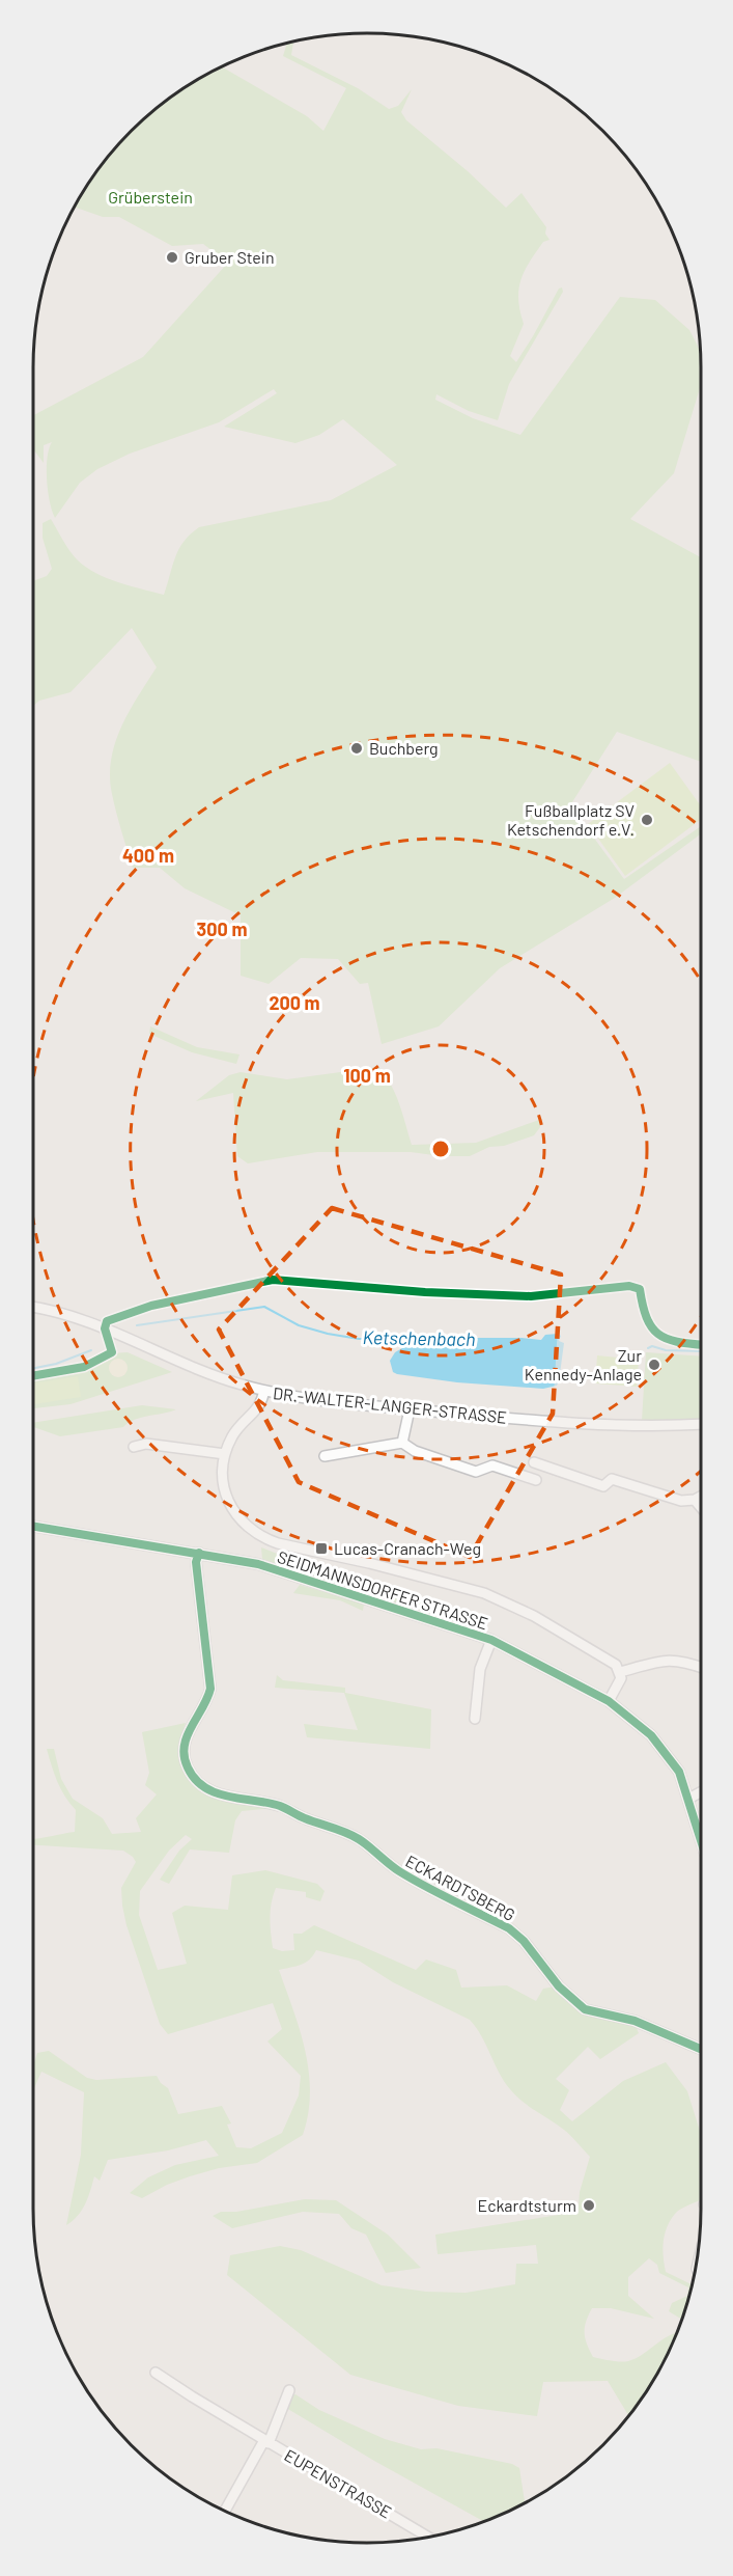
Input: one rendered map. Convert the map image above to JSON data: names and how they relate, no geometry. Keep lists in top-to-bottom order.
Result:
{
  "streets": {
    "street": [
      "DR.-WALTER-LANGER-STRASSE",
      "SEIDMANNSDORFER STRASSE",
      "ECKARDTSBERG",
      "EUPENSTRASSE"
    ]
  },
  "crossings": [
    ["SEIDMANNSDORFER STRASSE", "ECKARDTSBERG"]
  ],
  "water": ["Ketschenbach"],
  "parks": ["Grüberstein"],
  "places": {
    "other": [
      "Gruber Stein",
      "Buchberg",
      "Fußballplatz SV Ketschendorf e.V.",
      "Zur Kennedy-Anlage",
      "Eckardtsturm"
    ],
    "transit": ["Lucas-Cranach-Weg"]
  },
  "rings": [
    "400 m",
    "300 m",
    "200 m",
    "100 m"
  ]
}
